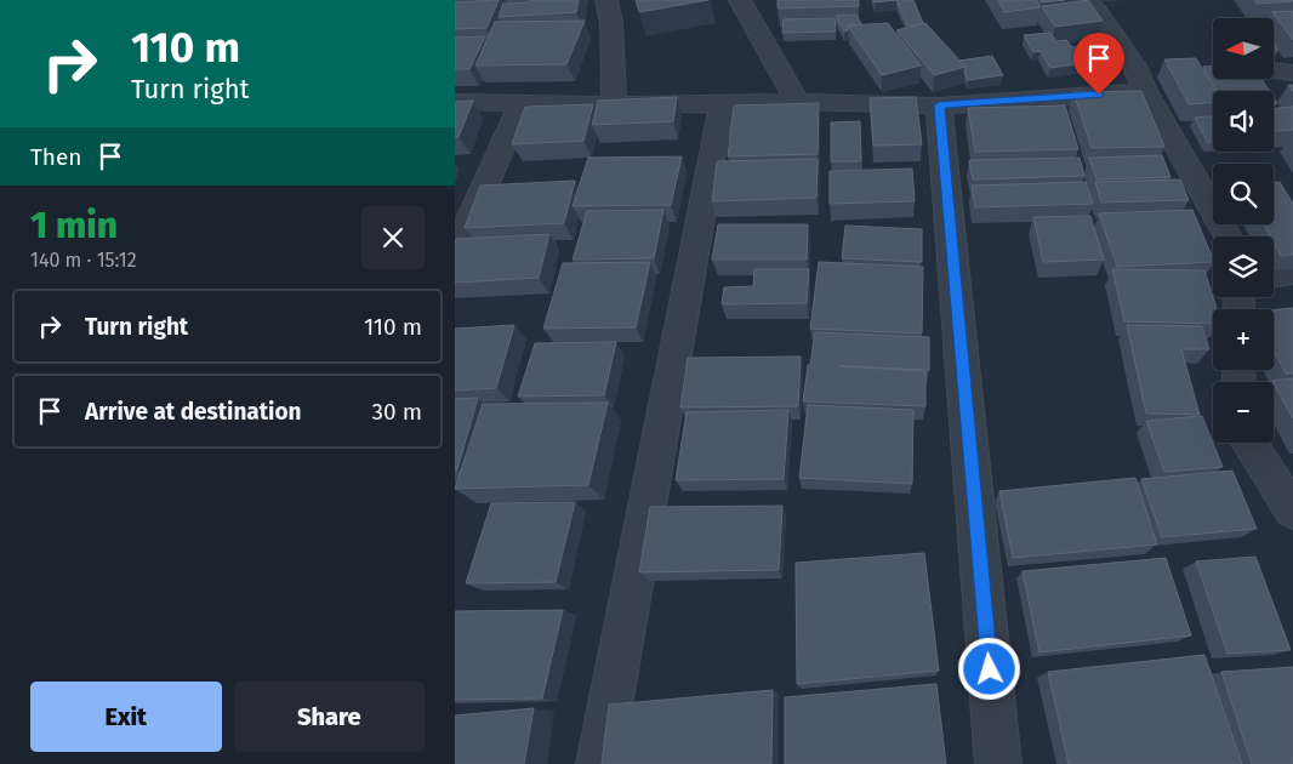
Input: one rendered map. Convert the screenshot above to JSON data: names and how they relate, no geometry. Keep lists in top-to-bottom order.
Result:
{
  "north": "left",
  "page": {
    "turn": ["110 m", "Turn right"],
    "map_buttons": ["+", "−"],
    "then": "Then",
    "heading": ["1 min", "140 m · 15:12"],
    "list": [
      {
        "name": "Turn right",
        "value": "110 m"
      },
      {
        "name": "Arrive at destination",
        "value": "30 m"
      }
    ],
    "buttons": ["Exit", "Share"]
  }
}
